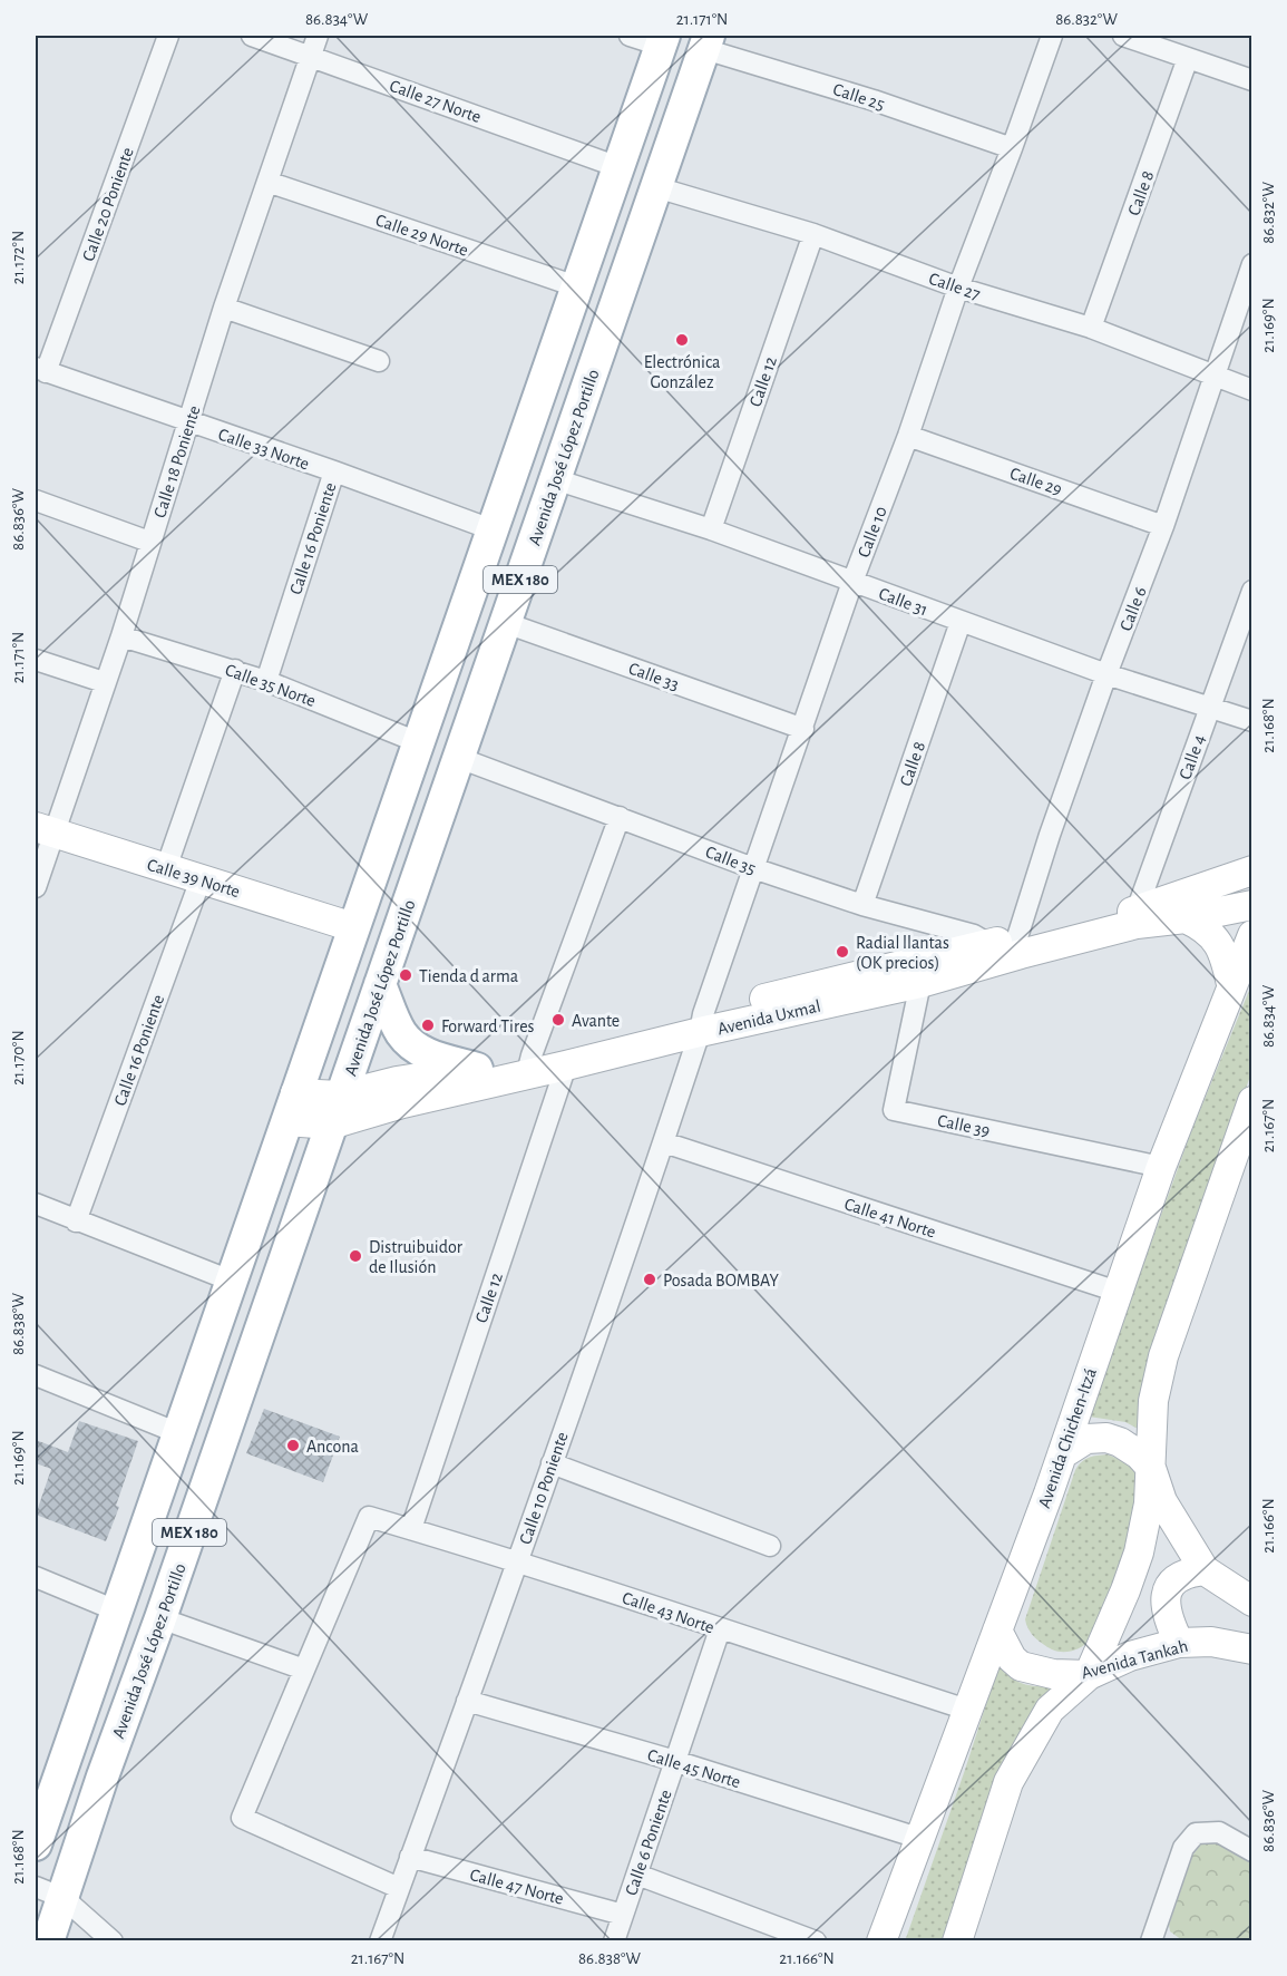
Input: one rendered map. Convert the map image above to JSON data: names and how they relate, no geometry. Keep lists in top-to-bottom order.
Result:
{
  "streets": {
    "main road": [
      "Avenida José López Portillo",
      "MEX 180",
      "Calle 39 Norte",
      "Avenida Uxmal",
      "Avenida Chichen-Itzá",
      "Avenida Tankah"
    ],
    "street": [
      "Calle 25",
      "Calle 27 Norte",
      "Calle 8",
      "Calle 20 Poniente",
      "Calle 29 Norte",
      "Calle 27",
      "Calle 12",
      "Calle 33 Norte",
      "Calle 18 Poniente",
      "Calle 29",
      "Calle 10",
      "Calle 16 Poniente",
      "Calle 31",
      "Calle 6",
      "Calle 33",
      "Calle 35 Norte",
      "Calle 4",
      "Calle 35",
      "Calle 39",
      "Calle 41 Norte",
      "Calle 10 Poniente",
      "Calle 43 Norte",
      "Calle 45 Norte",
      "Calle 6 Poniente",
      "Calle 47 Norte"
    ]
  },
  "crossings": [
    ["Calle 25", "Avenida José López Portillo"],
    ["Calle 25", "Calle 10"],
    ["Calle 27 Norte", "Calle 18 Poniente"],
    ["Calle 27 Norte", "MEX 180"],
    ["Calle 8", "Calle 27"],
    ["Calle 8", "Calle 31"],
    ["Calle 8", "Calle 35"],
    ["Calle 20 Poniente", "Calle 33 Norte"],
    ["Calle 29 Norte", "Calle 18 Poniente"],
    ["Calle 29 Norte", "MEX 180"],
    ["Calle 27", "Calle 12"],
    ["Calle 27", "Avenida José López Portillo"],
    ["Calle 27", "Calle 10"],
    ["Calle 27", "Calle 6"],
    ["Calle 12", "Calle 31"],
    ["Calle 12", "Avenida Uxmal"],
    ["Calle 12", "Calle 43 Norte"],
    ["Calle 33 Norte", "Calle 18 Poniente"],
    ["Calle 33 Norte", "Calle 16 Poniente"],
    ["Calle 33 Norte", "MEX 180"],
    ["Avenida José López Portillo", "Calle 31"],
    ["Avenida José López Portillo", "Calle 33"],
    ["Avenida José López Portillo", "Calle 35"],
    ["Avenida José López Portillo", "Avenida Uxmal"],
    ["Calle 18 Poniente", "Calle 35 Norte"],
    ["Calle 18 Poniente", "Calle 39 Norte"],
    ["Calle 29", "Calle 10"],
    ["Calle 29", "Calle 6"],
    ["Calle 10", "Calle 31"],
    ["Calle 10", "Calle 33"],
    ["Calle 10", "Calle 35"],
    ["Calle 10", "Avenida Uxmal"],
    ["Calle 10", "Calle 10 Poniente"],
    ["Calle 16 Poniente", "Calle 35 Norte"],
    ["Calle 16 Poniente", "Calle 39 Norte"],
    ["MEX 180", "Calle 35 Norte"],
    ["MEX 180", "Calle 39 Norte"],
    ["MEX 180", "Avenida Uxmal"],
    ["Calle 31", "Calle 6"],
    ["Calle 31", "Calle 4"],
    ["Calle 6", "Avenida Uxmal"],
    ["Calle 4", "Avenida Uxmal"],
    ["Calle 35", "Avenida Uxmal"],
    ["Avenida Uxmal", "Calle 39"],
    ["Avenida Uxmal", "Calle 10 Poniente"],
    ["Calle 39", "Avenida Chichen-Itzá"],
    ["Calle 41 Norte", "Avenida Chichen-Itzá"],
    ["Calle 41 Norte", "Calle 10 Poniente"],
    ["Avenida Chichen-Itzá", "Calle 43 Norte"],
    ["Avenida Chichen-Itzá", "Avenida Tankah"],
    ["Avenida Chichen-Itzá", "Calle 45 Norte"],
    ["Calle 10 Poniente", "Calle 43 Norte"],
    ["Calle 10 Poniente", "Calle 45 Norte"],
    ["Calle 10 Poniente", "Calle 47 Norte"],
    ["Calle 43 Norte", "Calle 6 Poniente"],
    ["Calle 45 Norte", "Calle 6 Poniente"],
    ["Calle 6 Poniente", "Calle 47 Norte"]
  ],
  "places": [
    "Electrónica González",
    "Radial llantas (OK precios)",
    "Tienda d arma",
    "Avante",
    "Forward Tires",
    "Distruibuidor de Ilusión",
    "Posada BOMBAY",
    "Ancona"
  ],
  "coordinates": [
    "86.834°W",
    "21.171°N",
    "86.832°W",
    "21.172°N",
    "21.169°N",
    "86.836°W",
    "21.168°N",
    "21.170°N",
    "21.167°N",
    "86.838°W",
    "21.166°N"
  ]
}
